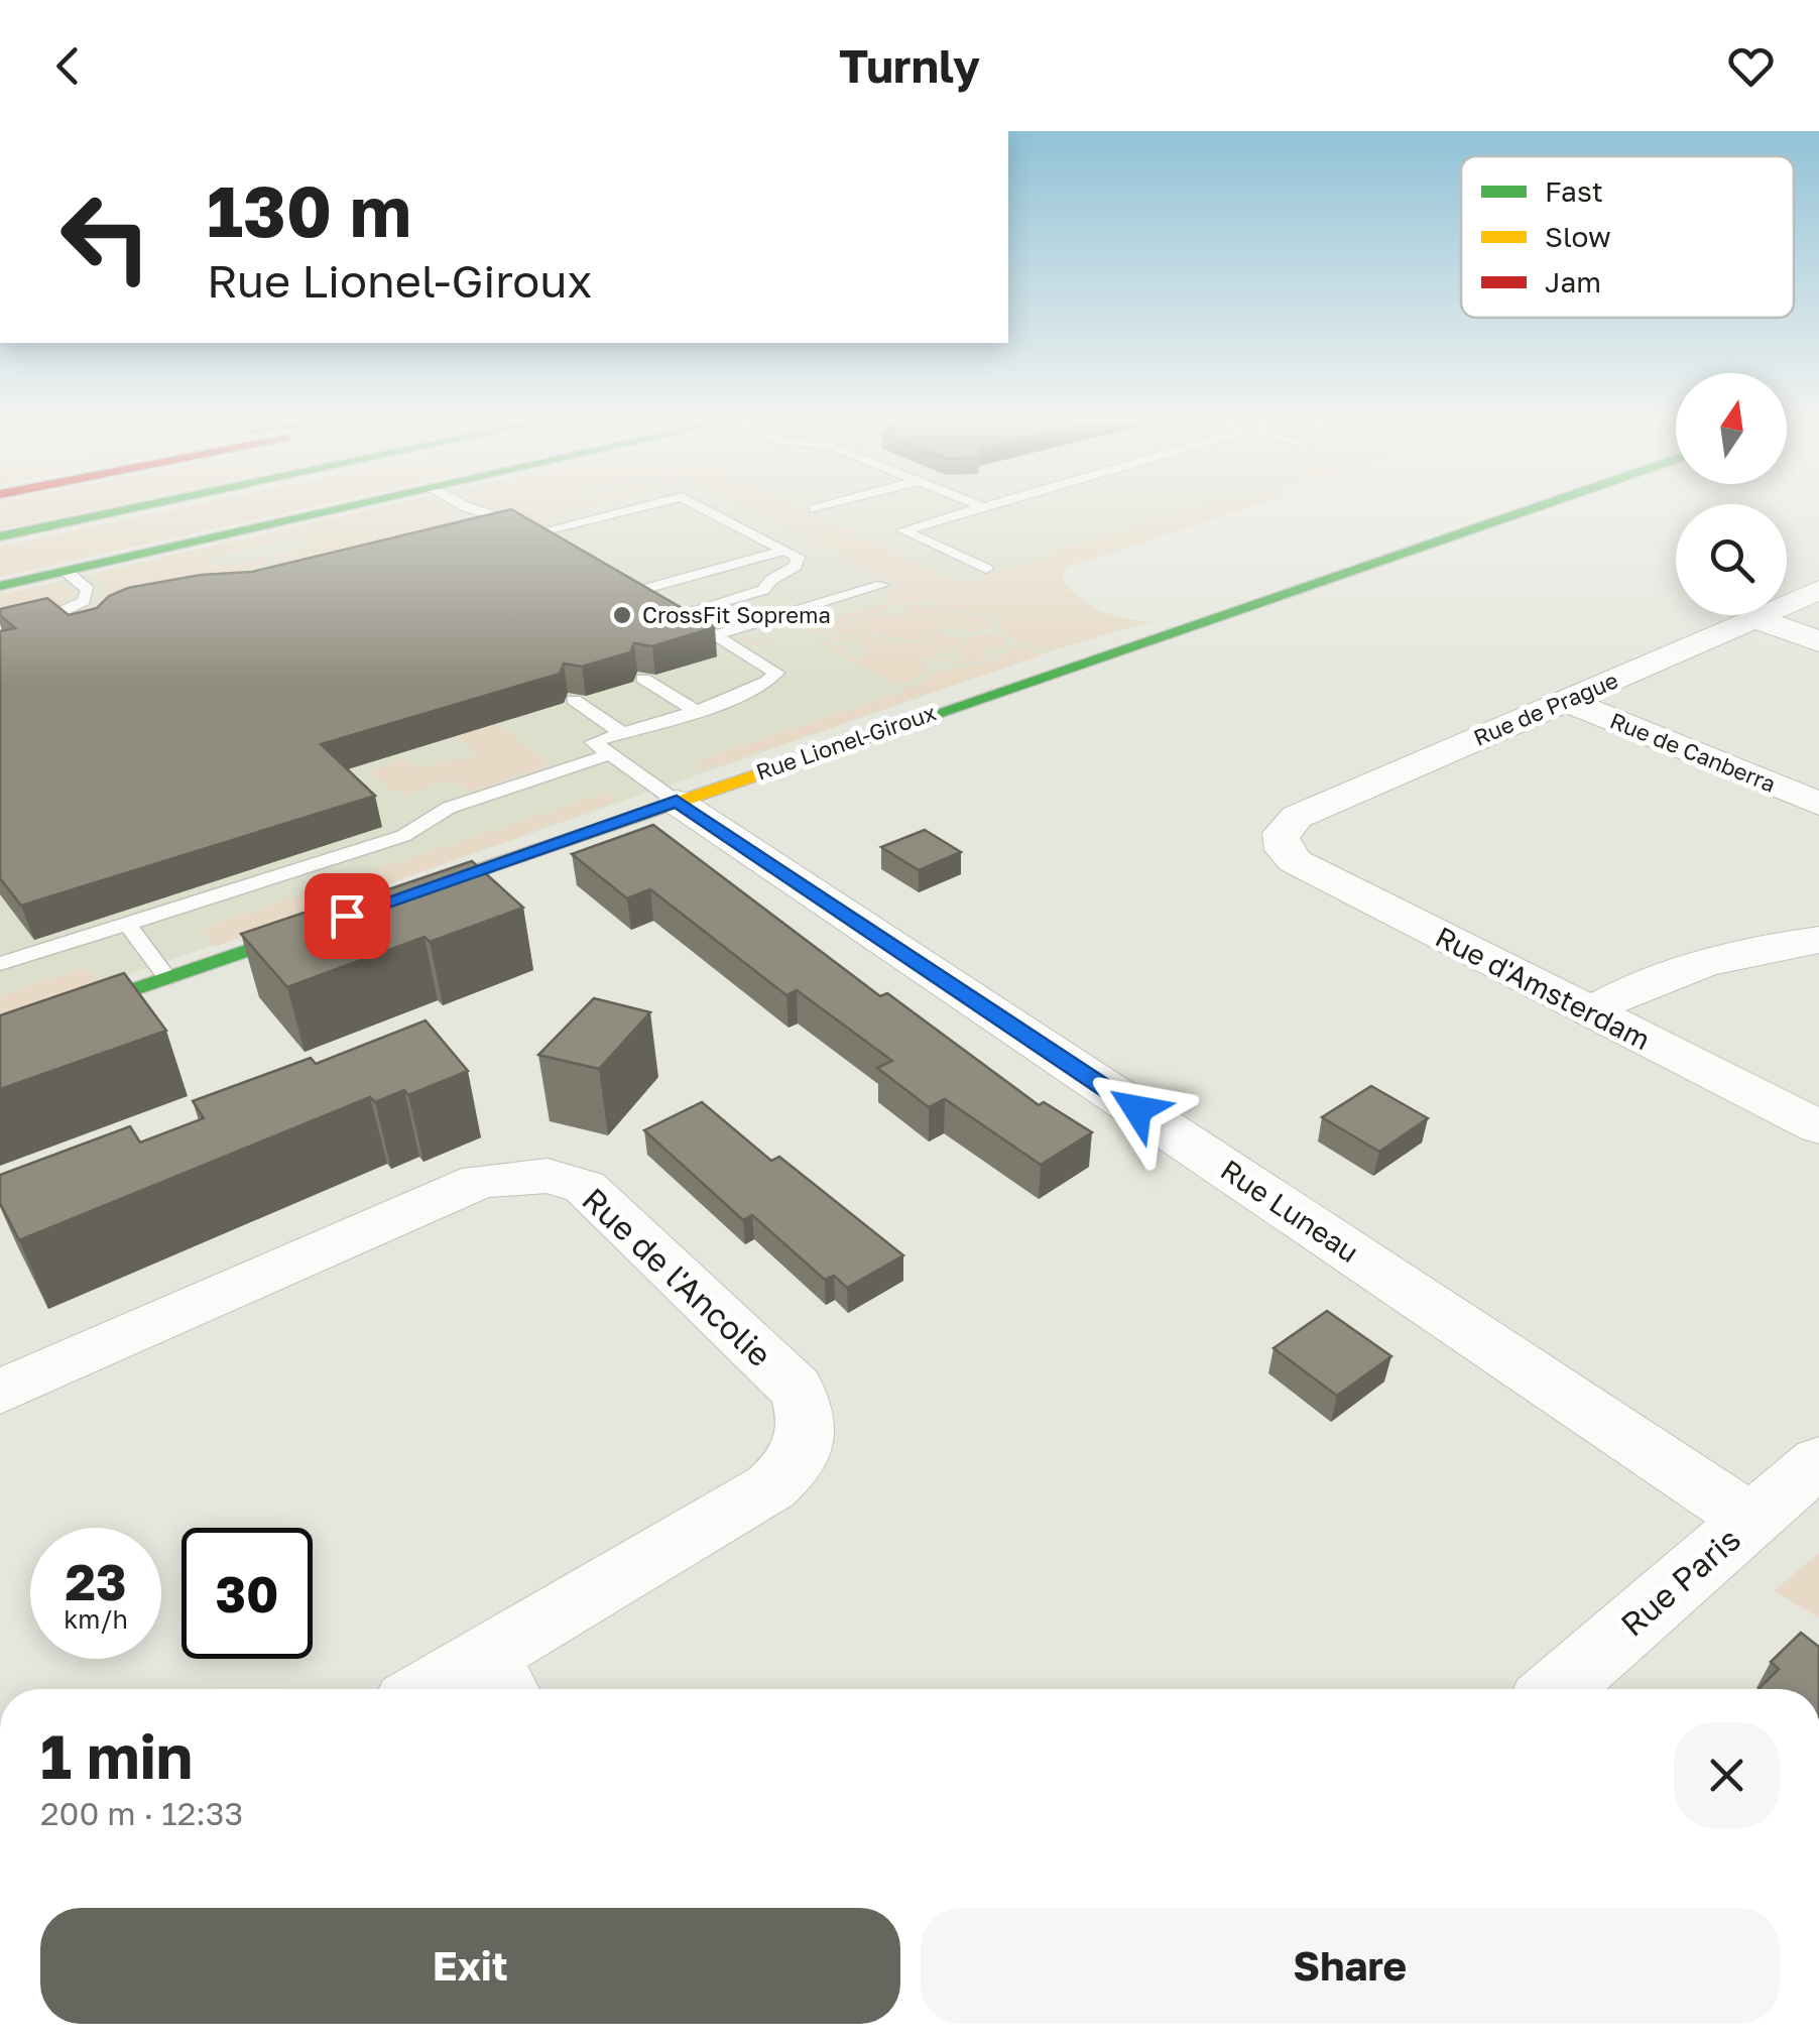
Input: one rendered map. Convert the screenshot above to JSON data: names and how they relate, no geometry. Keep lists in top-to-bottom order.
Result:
{
  "streets": {
    "main road": ["Rue Lionel-Giroux"],
    "street": [
      "Rue de Prague",
      "Rue de Canberra",
      "Rue d'Amsterdam",
      "Rue Luneau",
      "Rue de l'Ancolie",
      "Rue Paris"
    ]
  },
  "crossings": [
    ["Rue de Prague", "Rue de Canberra"],
    ["Rue de Prague", "Rue d'Amsterdam"],
    ["Rue Lionel-Giroux", "Rue Luneau"],
    ["Rue Luneau", "Rue Paris"]
  ],
  "places": ["CrossFit Soprema"],
  "legend": ["Fast", "Slow", "Jam"],
  "north": "top",
  "page": {
    "header": "Turnly",
    "turn": ["130 m", "Rue Lionel-Giroux"],
    "speed": "23 km/h",
    "limit": "30",
    "heading": ["1 min", "200 m · 12:33"],
    "buttons": ["Exit", "Share"]
  }
}
